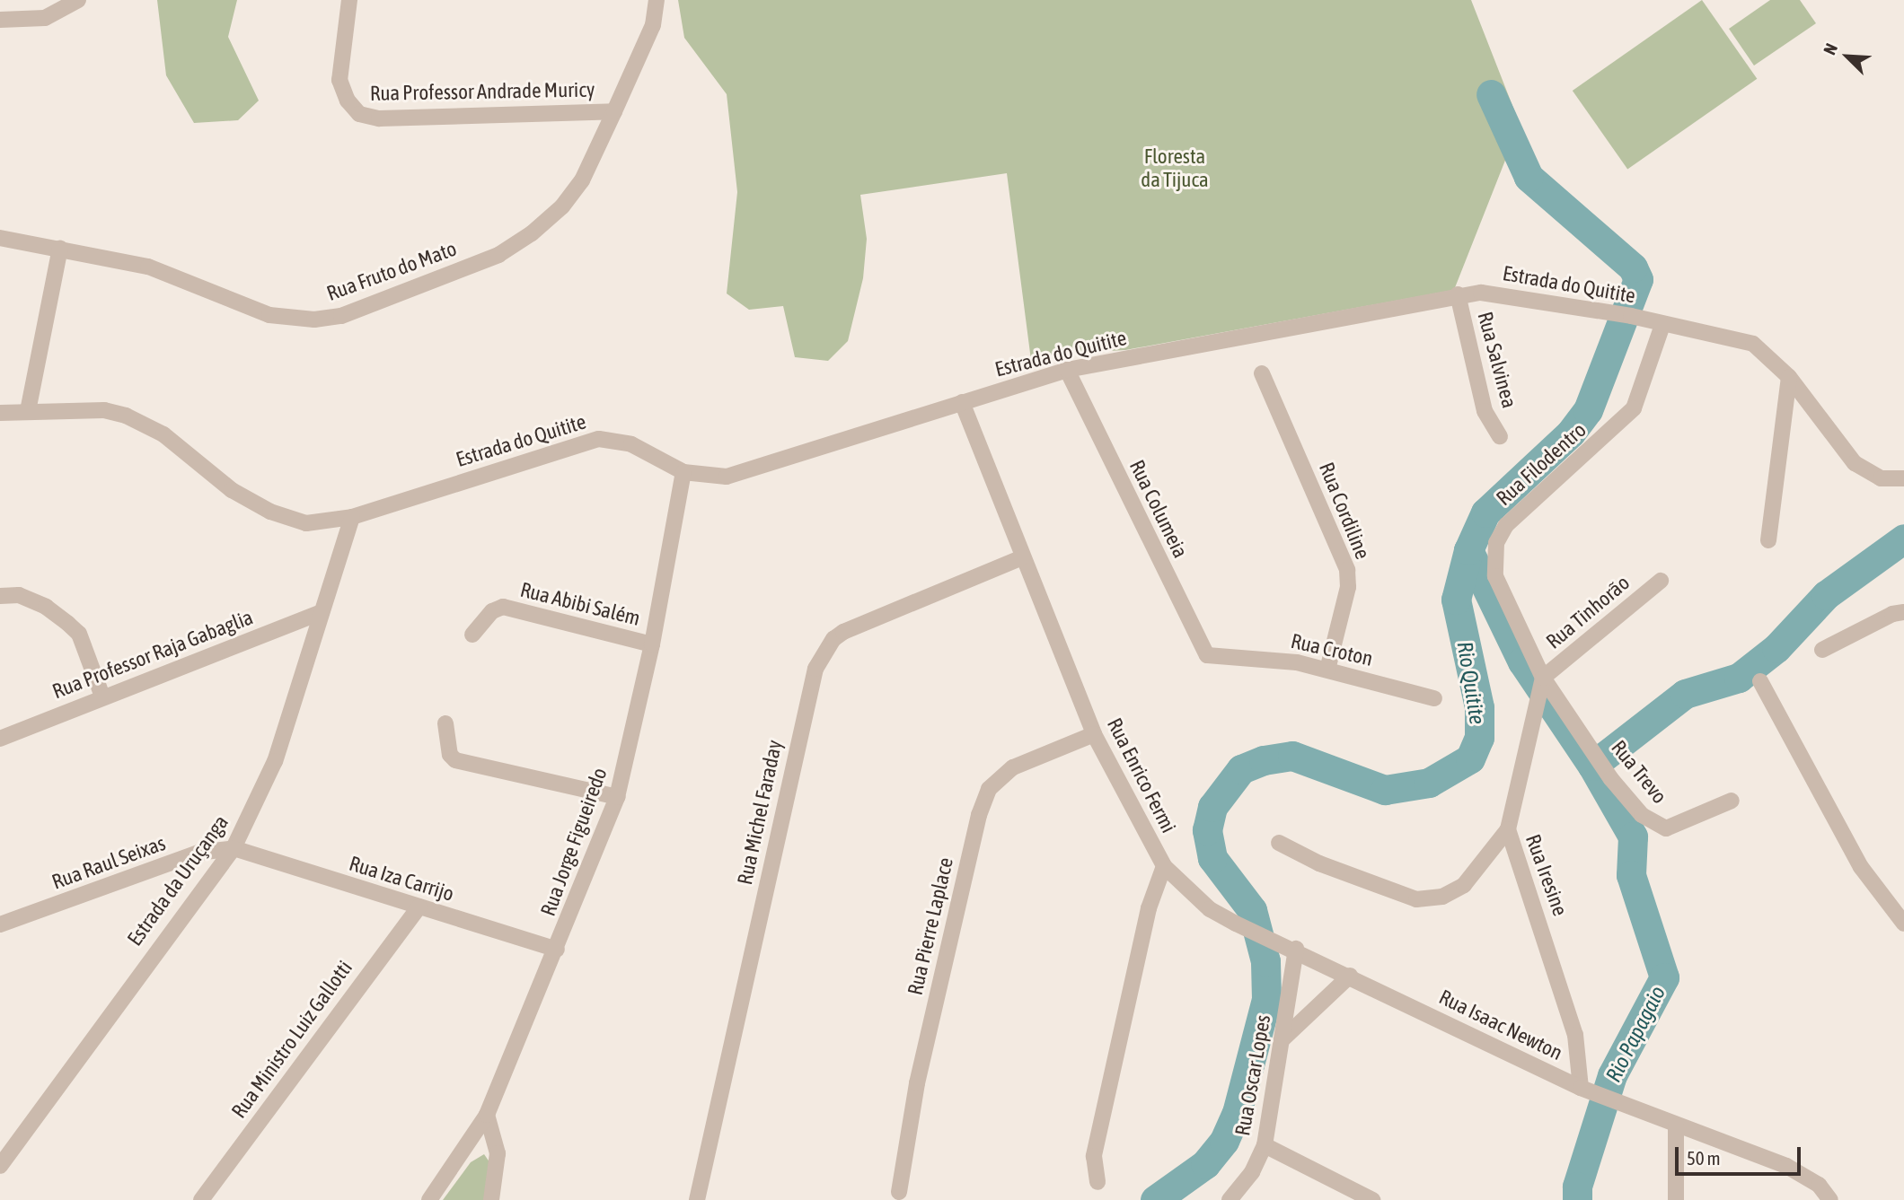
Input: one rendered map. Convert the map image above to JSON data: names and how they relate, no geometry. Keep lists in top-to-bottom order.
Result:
{
  "streets": {
    "street": [
      "Rua Professor Andrade Muricy",
      "Rua Fruto do Mato",
      "Estrada do Quitite",
      "Rua Salvinea",
      "Rua Filodentro",
      "Rua Columeia",
      "Rua Cordiline",
      "Rua Abibi Salém",
      "Rua Tinhorão",
      "Rua Croton",
      "Rua Professor Raja Gabaglia",
      "Rua Trevo",
      "Rua Enrico Fermi",
      "Rua Michel Faraday",
      "Rua Jorge Figueiredo",
      "Rua Raul Seixas",
      "Rua Iresine",
      "Rua Iza Carrijo",
      "Estrada da Uruçanga",
      "Rua Pierre Laplace",
      "Rua Isaac Newton",
      "Rua Ministro Luiz Gallotti",
      "Rua Oscar Lopes"
    ]
  },
  "crossings": [
    ["Rua Professor Andrade Muricy", "Rua Fruto do Mato"],
    ["Estrada do Quitite", "Rua Salvinea"],
    ["Estrada do Quitite", "Rua Filodentro"],
    ["Estrada do Quitite", "Rua Columeia"],
    ["Estrada do Quitite", "Rua Enrico Fermi"],
    ["Estrada do Quitite", "Rua Jorge Figueiredo"],
    ["Estrada do Quitite", "Estrada da Uruçanga"],
    ["Rua Filodentro", "Rua Tinhorão"],
    ["Rua Filodentro", "Rua Trevo"],
    ["Rua Filodentro", "Rua Iresine"],
    ["Rua Columeia", "Rua Croton"],
    ["Rua Cordiline", "Rua Croton"],
    ["Rua Abibi Salém", "Rua Jorge Figueiredo"],
    ["Rua Tinhorão", "Rua Trevo"],
    ["Rua Tinhorão", "Rua Iresine"],
    ["Rua Professor Raja Gabaglia", "Estrada da Uruçanga"],
    ["Rua Trevo", "Rua Iresine"],
    ["Rua Enrico Fermi", "Rua Michel Faraday"],
    ["Rua Enrico Fermi", "Rua Pierre Laplace"],
    ["Rua Enrico Fermi", "Rua Isaac Newton"],
    ["Rua Jorge Figueiredo", "Rua Iza Carrijo"],
    ["Rua Raul Seixas", "Rua Iza Carrijo"],
    ["Rua Raul Seixas", "Estrada da Uruçanga"],
    ["Rua Iresine", "Rua Isaac Newton"],
    ["Rua Iza Carrijo", "Estrada da Uruçanga"],
    ["Rua Iza Carrijo", "Rua Ministro Luiz Gallotti"],
    ["Rua Isaac Newton", "Rua Oscar Lopes"]
  ],
  "water": ["Rio Quitite", "Rio Papagaio"],
  "parks": ["Floresta da Tijuca"],
  "scale_bar": "50 m",
  "north": "top left"
}
